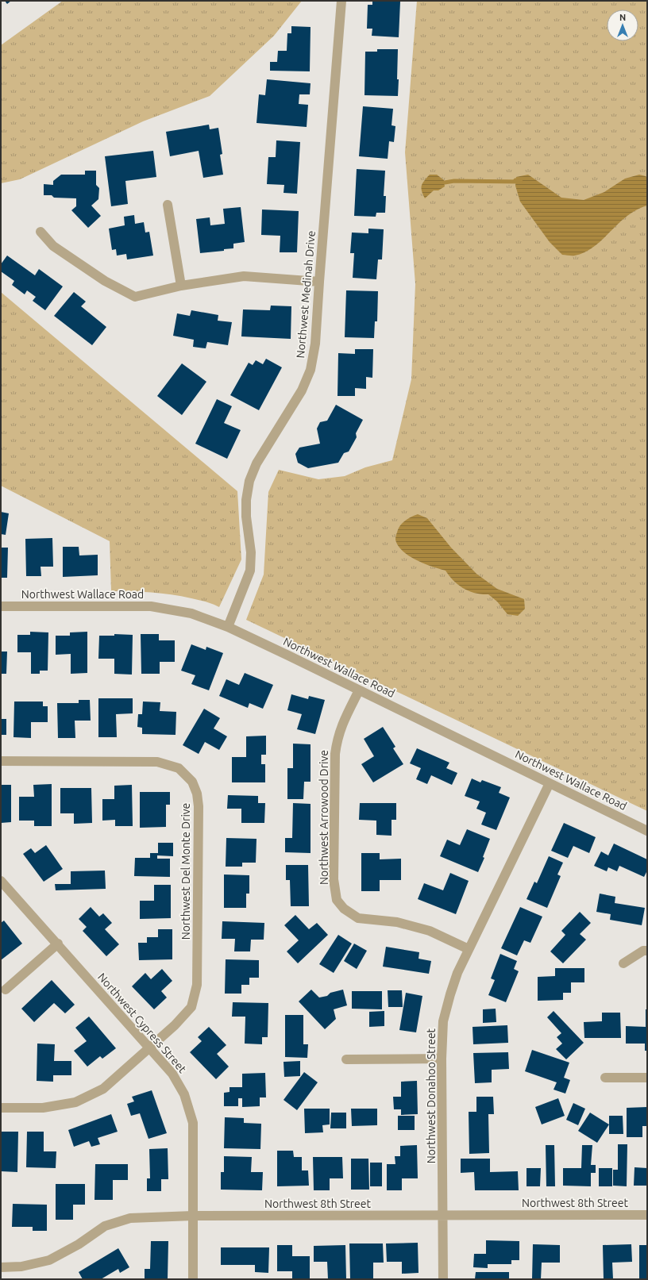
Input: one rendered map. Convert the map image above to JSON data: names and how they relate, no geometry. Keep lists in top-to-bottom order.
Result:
{
  "streets": {
    "street": [
      "Northwest Medinah Drive",
      "Northwest Wallace Road",
      "Northwest Arrowood Drive",
      "Northwest Del Monte Drive",
      "Northwest Cypress Street",
      "Northwest Donahoo Street",
      "Northwest 8th Street"
    ]
  },
  "crossings": [
    ["Northwest Medinah Drive", "Northwest Wallace Road"],
    ["Northwest Wallace Road", "Northwest Arrowood Drive"],
    ["Northwest Wallace Road", "Northwest Donahoo Street"],
    ["Northwest Arrowood Drive", "Northwest Donahoo Street"],
    ["Northwest Del Monte Drive", "Northwest Cypress Street"],
    ["Northwest Cypress Street", "Northwest 8th Street"],
    ["Northwest Donahoo Street", "Northwest 8th Street"]
  ],
  "north": "top"
}
